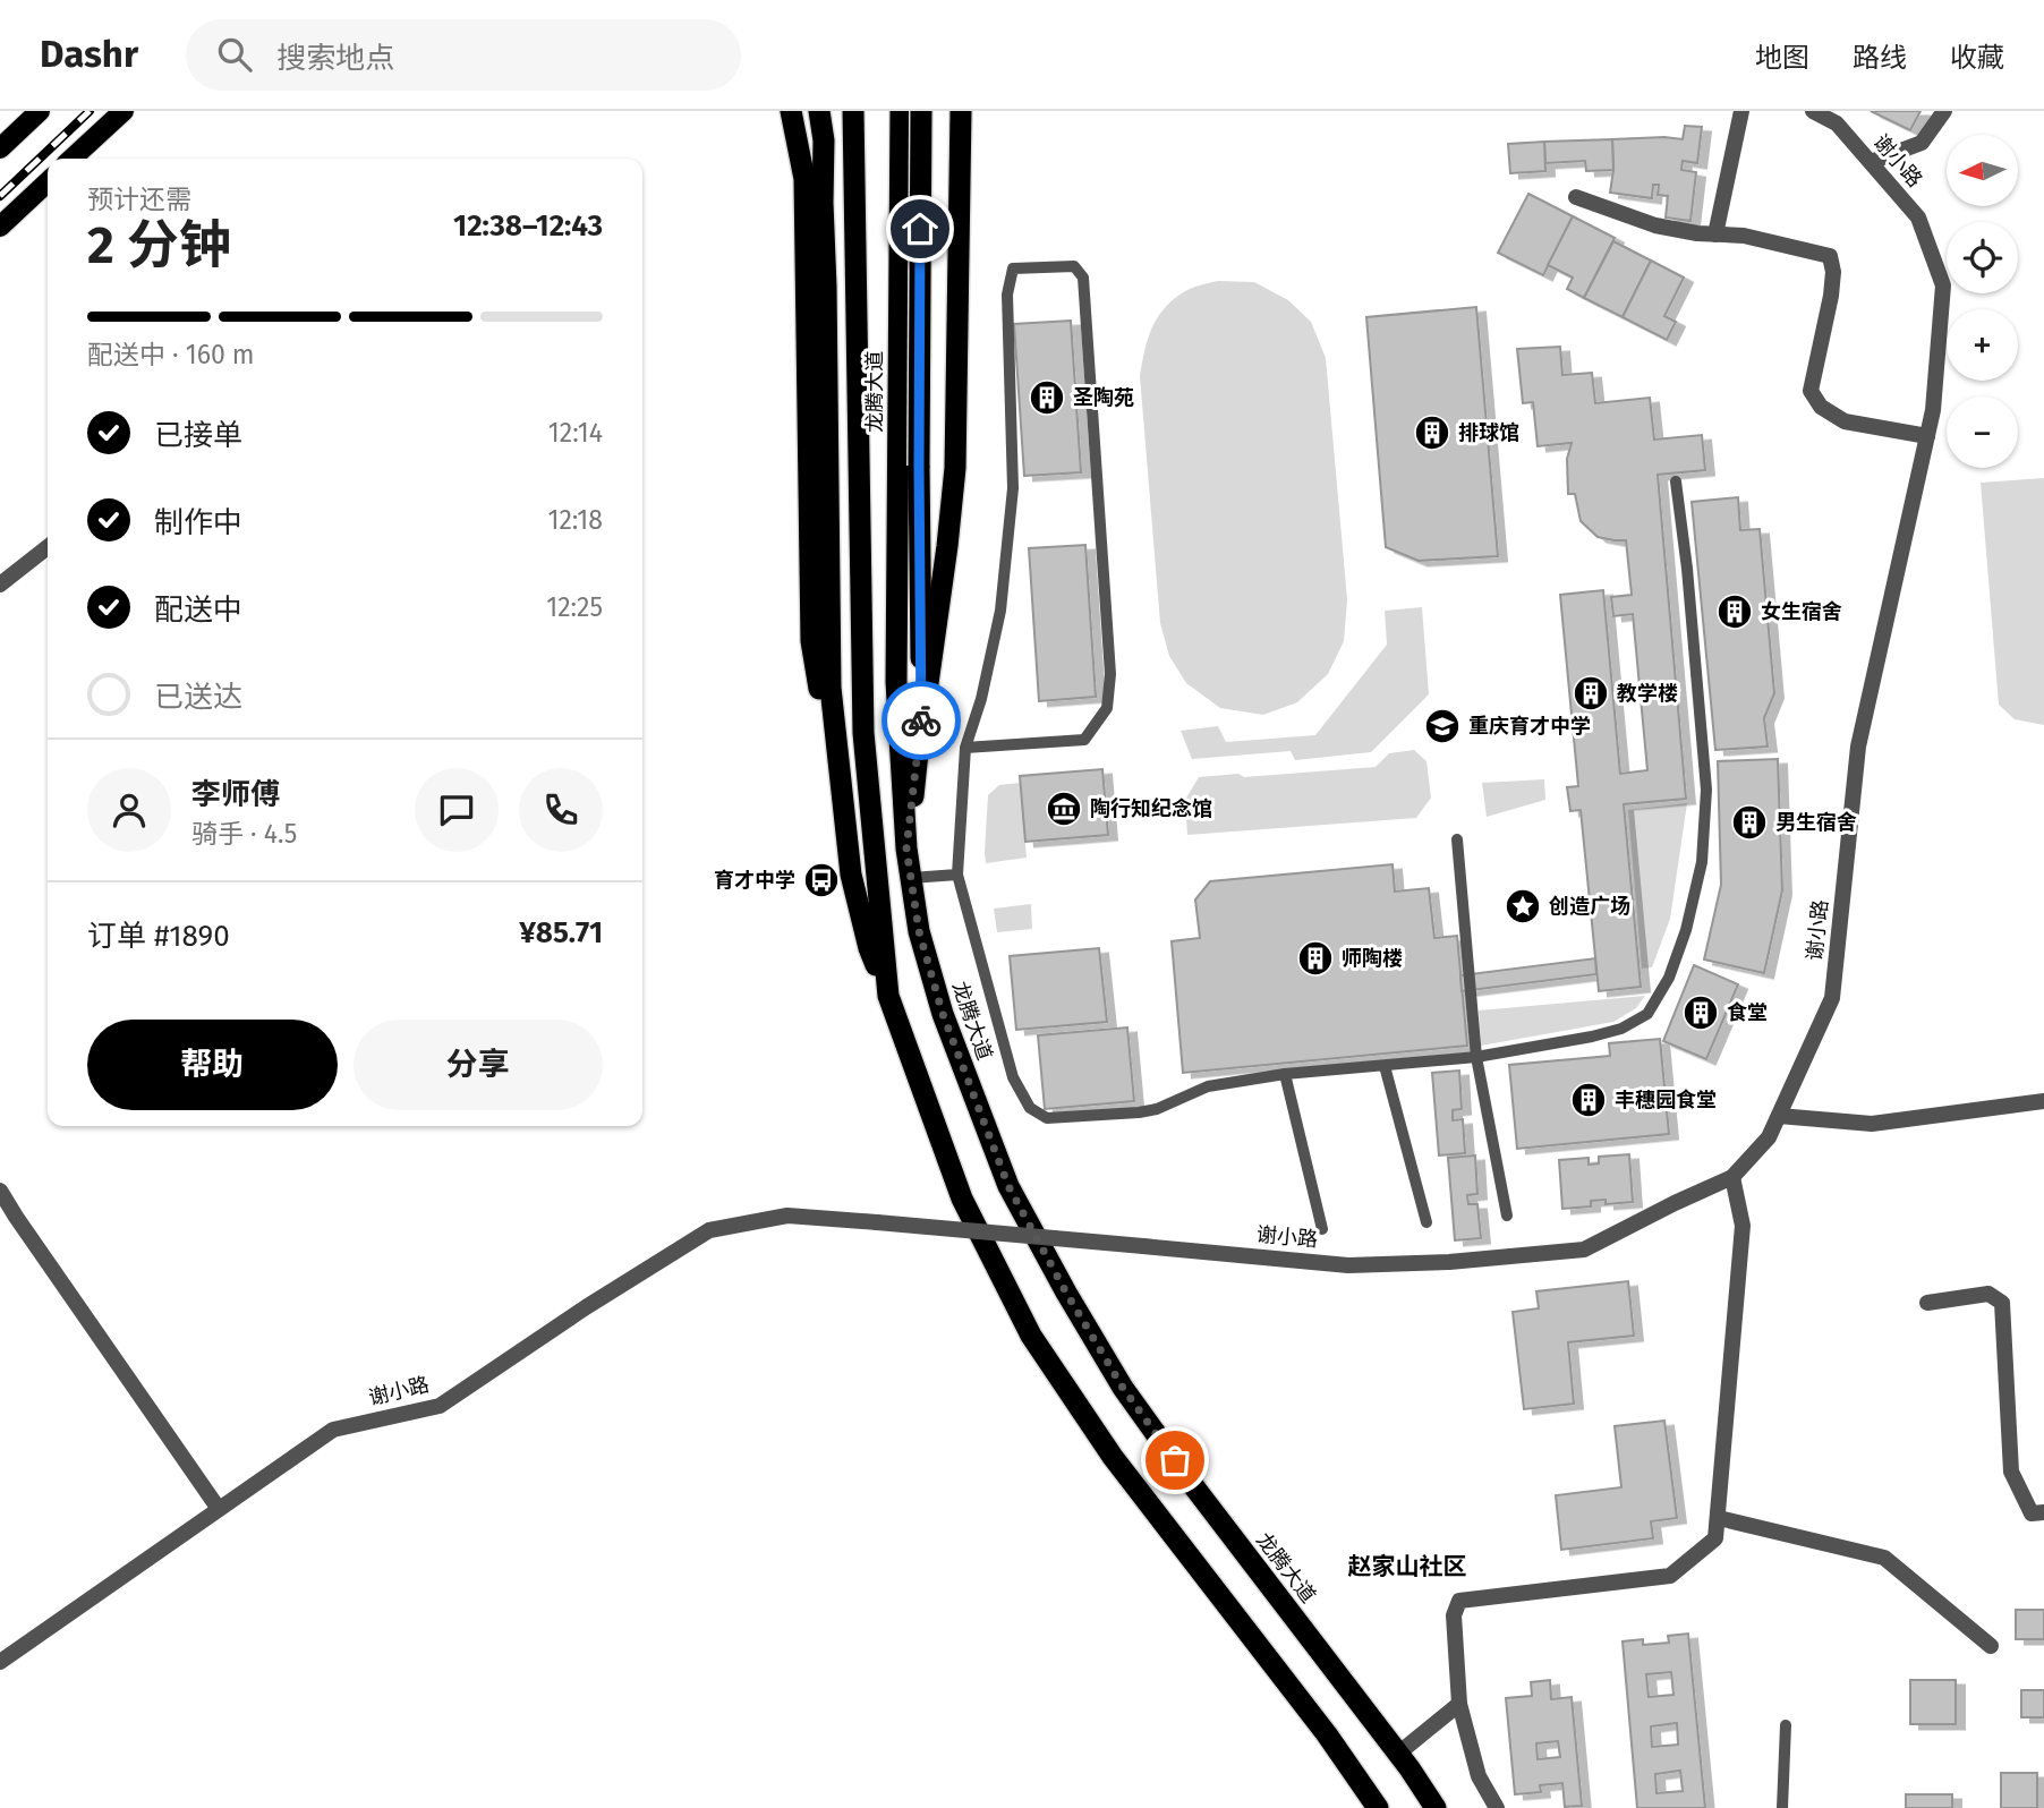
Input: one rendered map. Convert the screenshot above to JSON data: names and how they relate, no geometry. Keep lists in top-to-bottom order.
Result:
{
  "streets": {
    "highway": ["龙腾大道"],
    "street": ["谢小路"]
  },
  "districts": ["赵家山社区"],
  "places": {
    "building": [
      "圣陶苑",
      "排球馆",
      "女生宿舍",
      "教学楼",
      "男生宿舍",
      "师陶楼",
      "食堂",
      "丰穗园食堂"
    ],
    "school or university": ["重庆育才中学"],
    "museum": ["陶行知纪念馆"],
    "bus stop": ["育才中学"],
    "place": ["创造广场"]
  },
  "north": "left",
  "page": {
    "header": "Dashr",
    "search": "搜索地点",
    "nav": ["地图", "路线", "收藏"],
    "map_buttons": ["+", "−"],
    "heading": ["2 分钟", "预计还需", "12:38–12:43"],
    "panel": [
      "李师傅",
      "骑手 · 4.5",
      "订单 #1890",
      "¥85.71"
    ],
    "bar": "配送中 · 160 m",
    "list": [
      ["已接单", "12:14"],
      ["制作中", "12:18"],
      ["配送中", "12:25"],
      "已送达"
    ],
    "buttons": ["帮助", "分享"]
  }
}
